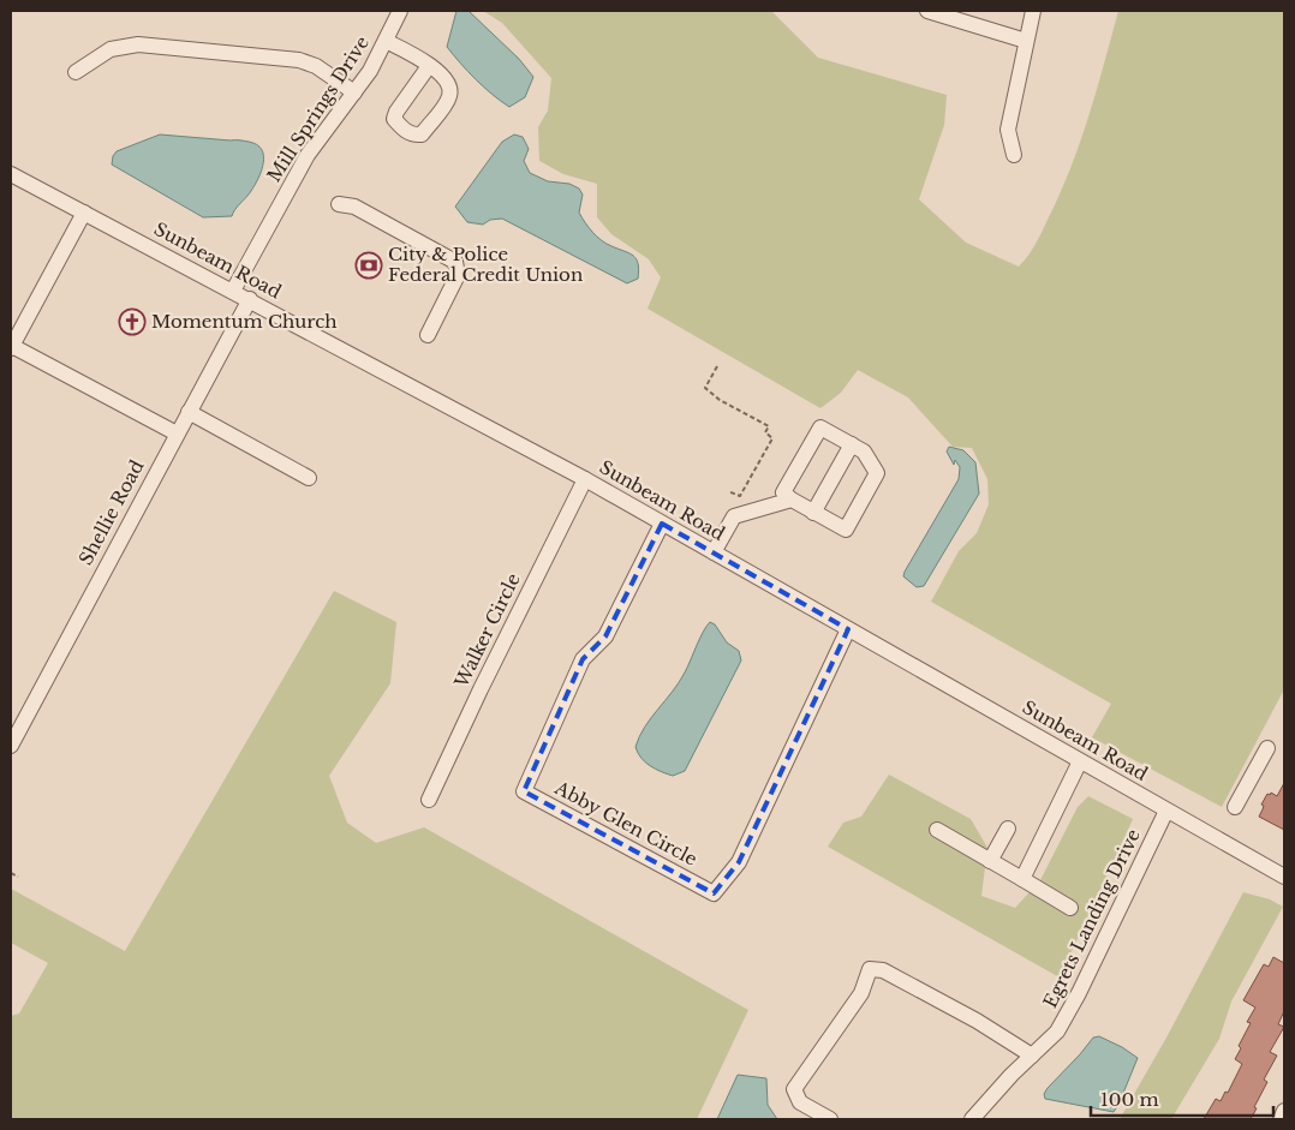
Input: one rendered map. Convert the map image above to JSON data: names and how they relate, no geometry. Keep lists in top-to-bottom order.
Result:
{
  "streets": {
    "street": [
      "Mill Springs Drive",
      "Sunbeam Road",
      "Shellie Road",
      "Walker Circle",
      "Abby Glen Circle",
      "Egrets Landing Drive"
    ]
  },
  "crossings": [
    ["Mill Springs Drive", "Sunbeam Road"],
    ["Sunbeam Road", "Shellie Road"],
    ["Sunbeam Road", "Walker Circle"],
    ["Sunbeam Road", "Abby Glen Circle"],
    ["Sunbeam Road", "Egrets Landing Drive"]
  ],
  "places": {
    "bank": ["City & Police Federal Credit Union"],
    "church": ["Momentum Church"]
  },
  "scale_bar": "100 m"
}
